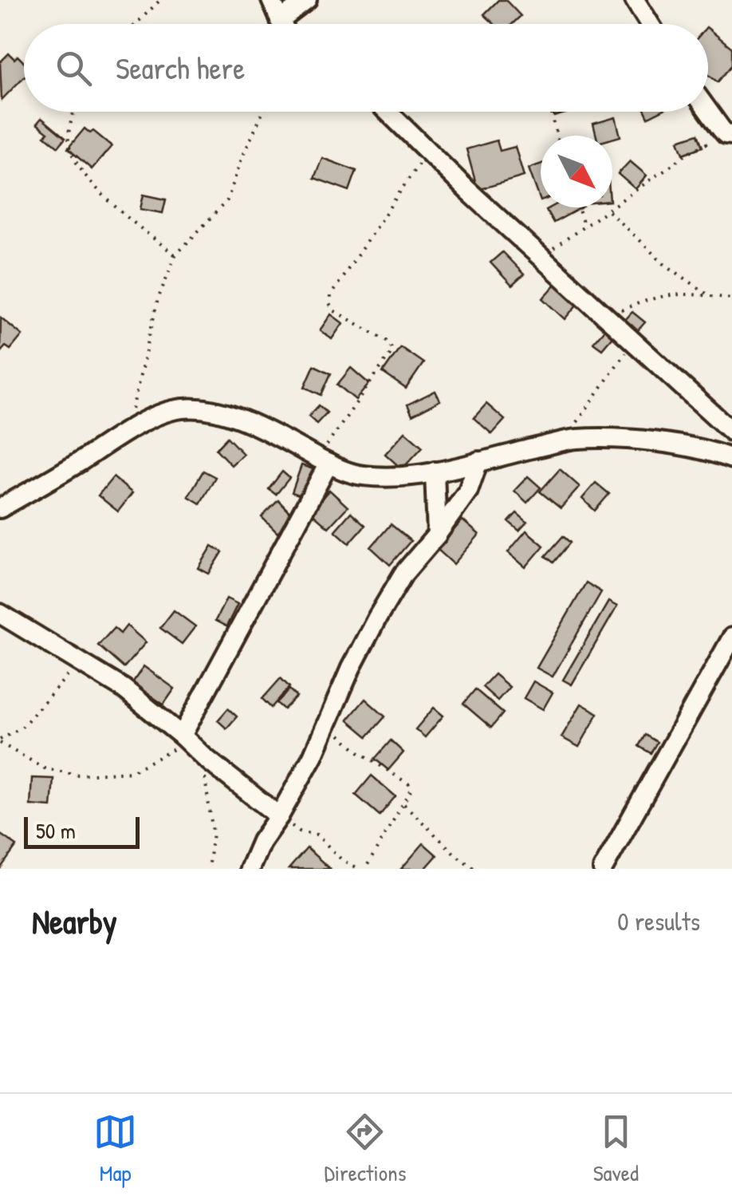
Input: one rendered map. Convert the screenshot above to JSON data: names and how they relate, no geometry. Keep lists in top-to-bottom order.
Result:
{
  "scale_bar": "50 m",
  "north": "bottom right",
  "page": {
    "search": "Search here",
    "scale": "50 m",
    "heading": ["Nearby", "0 results"],
    "nav": ["Map", "Directions", "Saved"]
  }
}
